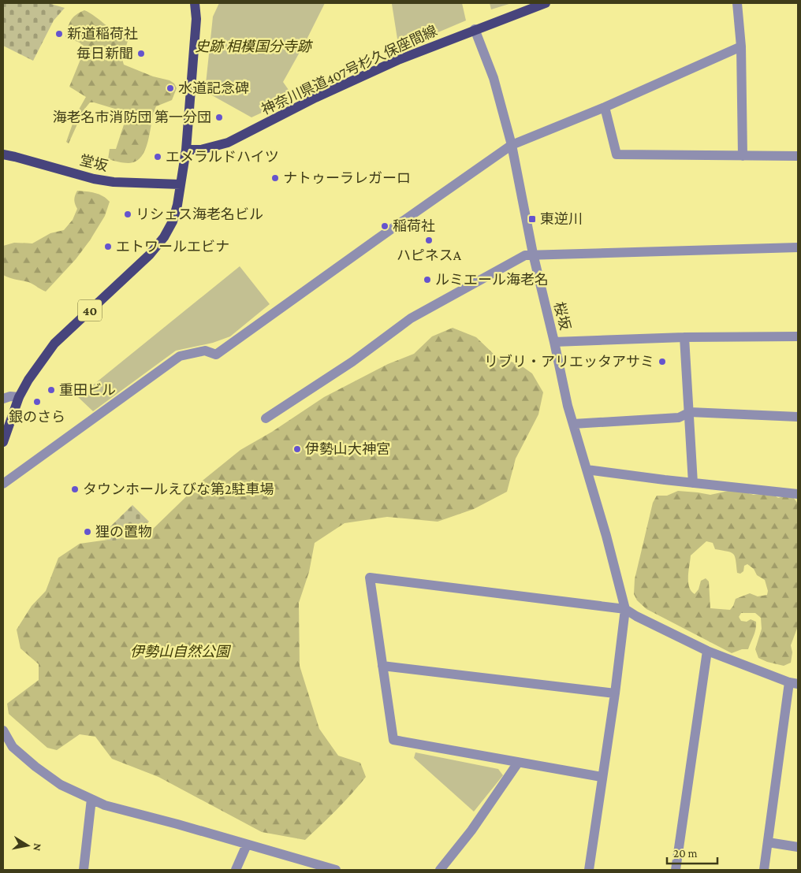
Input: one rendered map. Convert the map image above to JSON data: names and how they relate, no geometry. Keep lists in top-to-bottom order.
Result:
{
  "streets": {
    "main road": ["神奈川県道407号杉久保座間線", "堂坂", "40"],
    "street": ["桜坂"]
  },
  "crossings": [
    ["神奈川県道407号杉久保座間線", "40"],
    ["神奈川県道407号杉久保座間線", "桜坂"],
    ["堂坂", "40"]
  ],
  "parks": ["史跡 相模国分寺跡", "伊勢山自然公園"],
  "places": {
    "other": [
      "新道稲荷社",
      "毎日新聞",
      "水道記念碑",
      "海老名市消防団 第一分団",
      "エメラルドハイツ",
      "ナトゥーラレガーロ",
      "リシェス海老名ビル",
      "稲荷社",
      "ハピネスA",
      "エトワールエビナ",
      "ルミエール海老名",
      "リブリ・アリエッタアサミ",
      "重田ビル",
      "銀のさら",
      "伊勢山大神宮",
      "タウンホールえびな第2駐車場",
      "狸の置物"
    ],
    "transit": ["東逆川"]
  },
  "scale_bar": "20 m",
  "north": "right"
}
